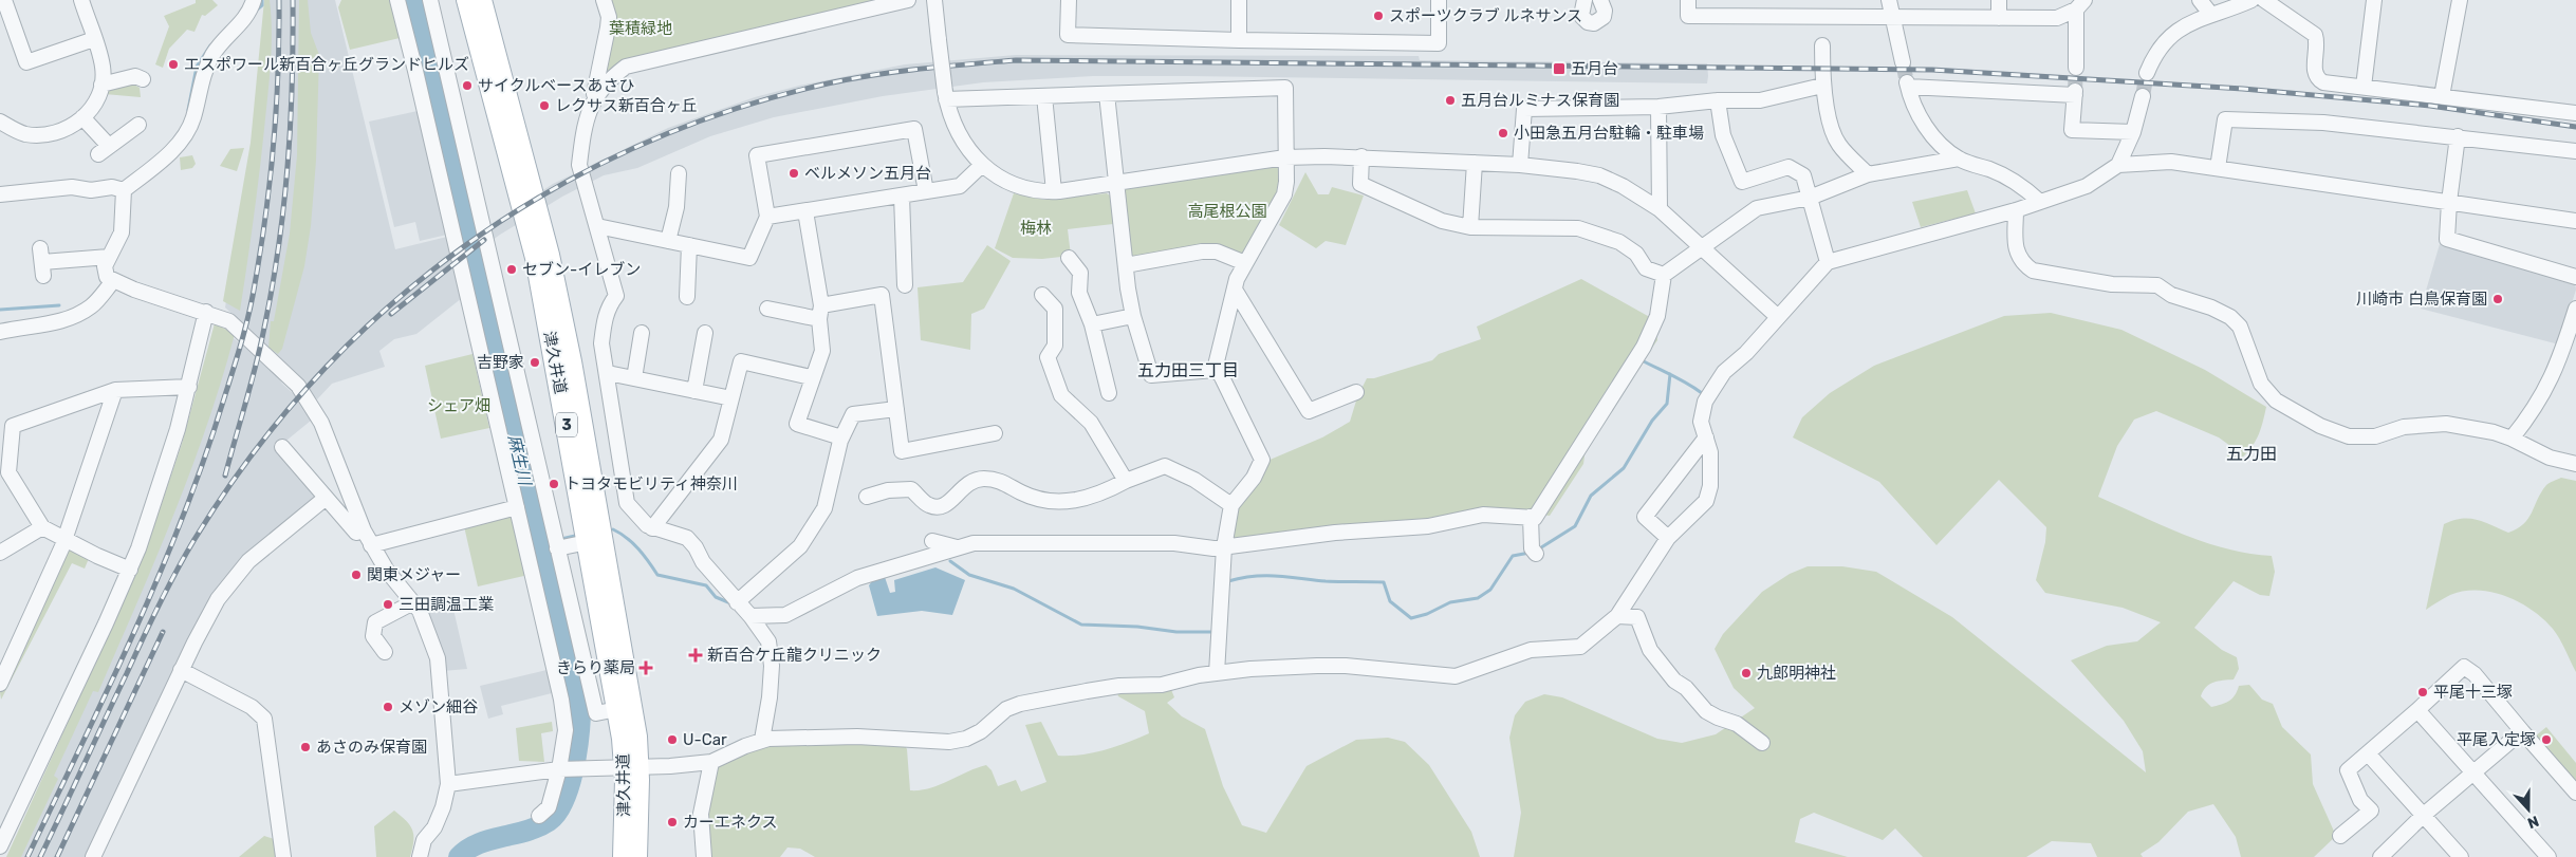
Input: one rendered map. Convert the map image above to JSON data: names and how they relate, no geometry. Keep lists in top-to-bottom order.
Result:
{
  "streets": {
    "main road": ["津久井道", "3"]
  },
  "districts": ["五力田三丁目", "五力田"],
  "water": ["麻生川"],
  "parks": [
    "葉積緑地",
    "高尾根公園",
    "梅林",
    "シェア畑"
  ],
  "places": {
    "other": [
      "スポーツクラブ ルネサンス",
      "エスポワール新百合ヶ丘グランドヒルズ",
      "サイクルベースあさひ",
      "五月台ルミナス保育園",
      "レクサス新百合ヶ丘",
      "小田急五月台駐輪・駐車場",
      "ベルメソン五月台",
      "セブン-イレブン",
      "川崎市 白鳥保育園",
      "吉野家",
      "トヨタモビリティ神奈川",
      "関東メジャー",
      "三田調温工業",
      "九郎明神社",
      "平尾十三塚",
      "メゾン細谷",
      "U-Car",
      "平尾入定塚",
      "あさのみ保育園",
      "カーエネクス"
    ],
    "transit": ["五月台"],
    "health": ["新百合ケ丘龍クリニック", "きらり薬局"]
  },
  "north": "bottom"
}
